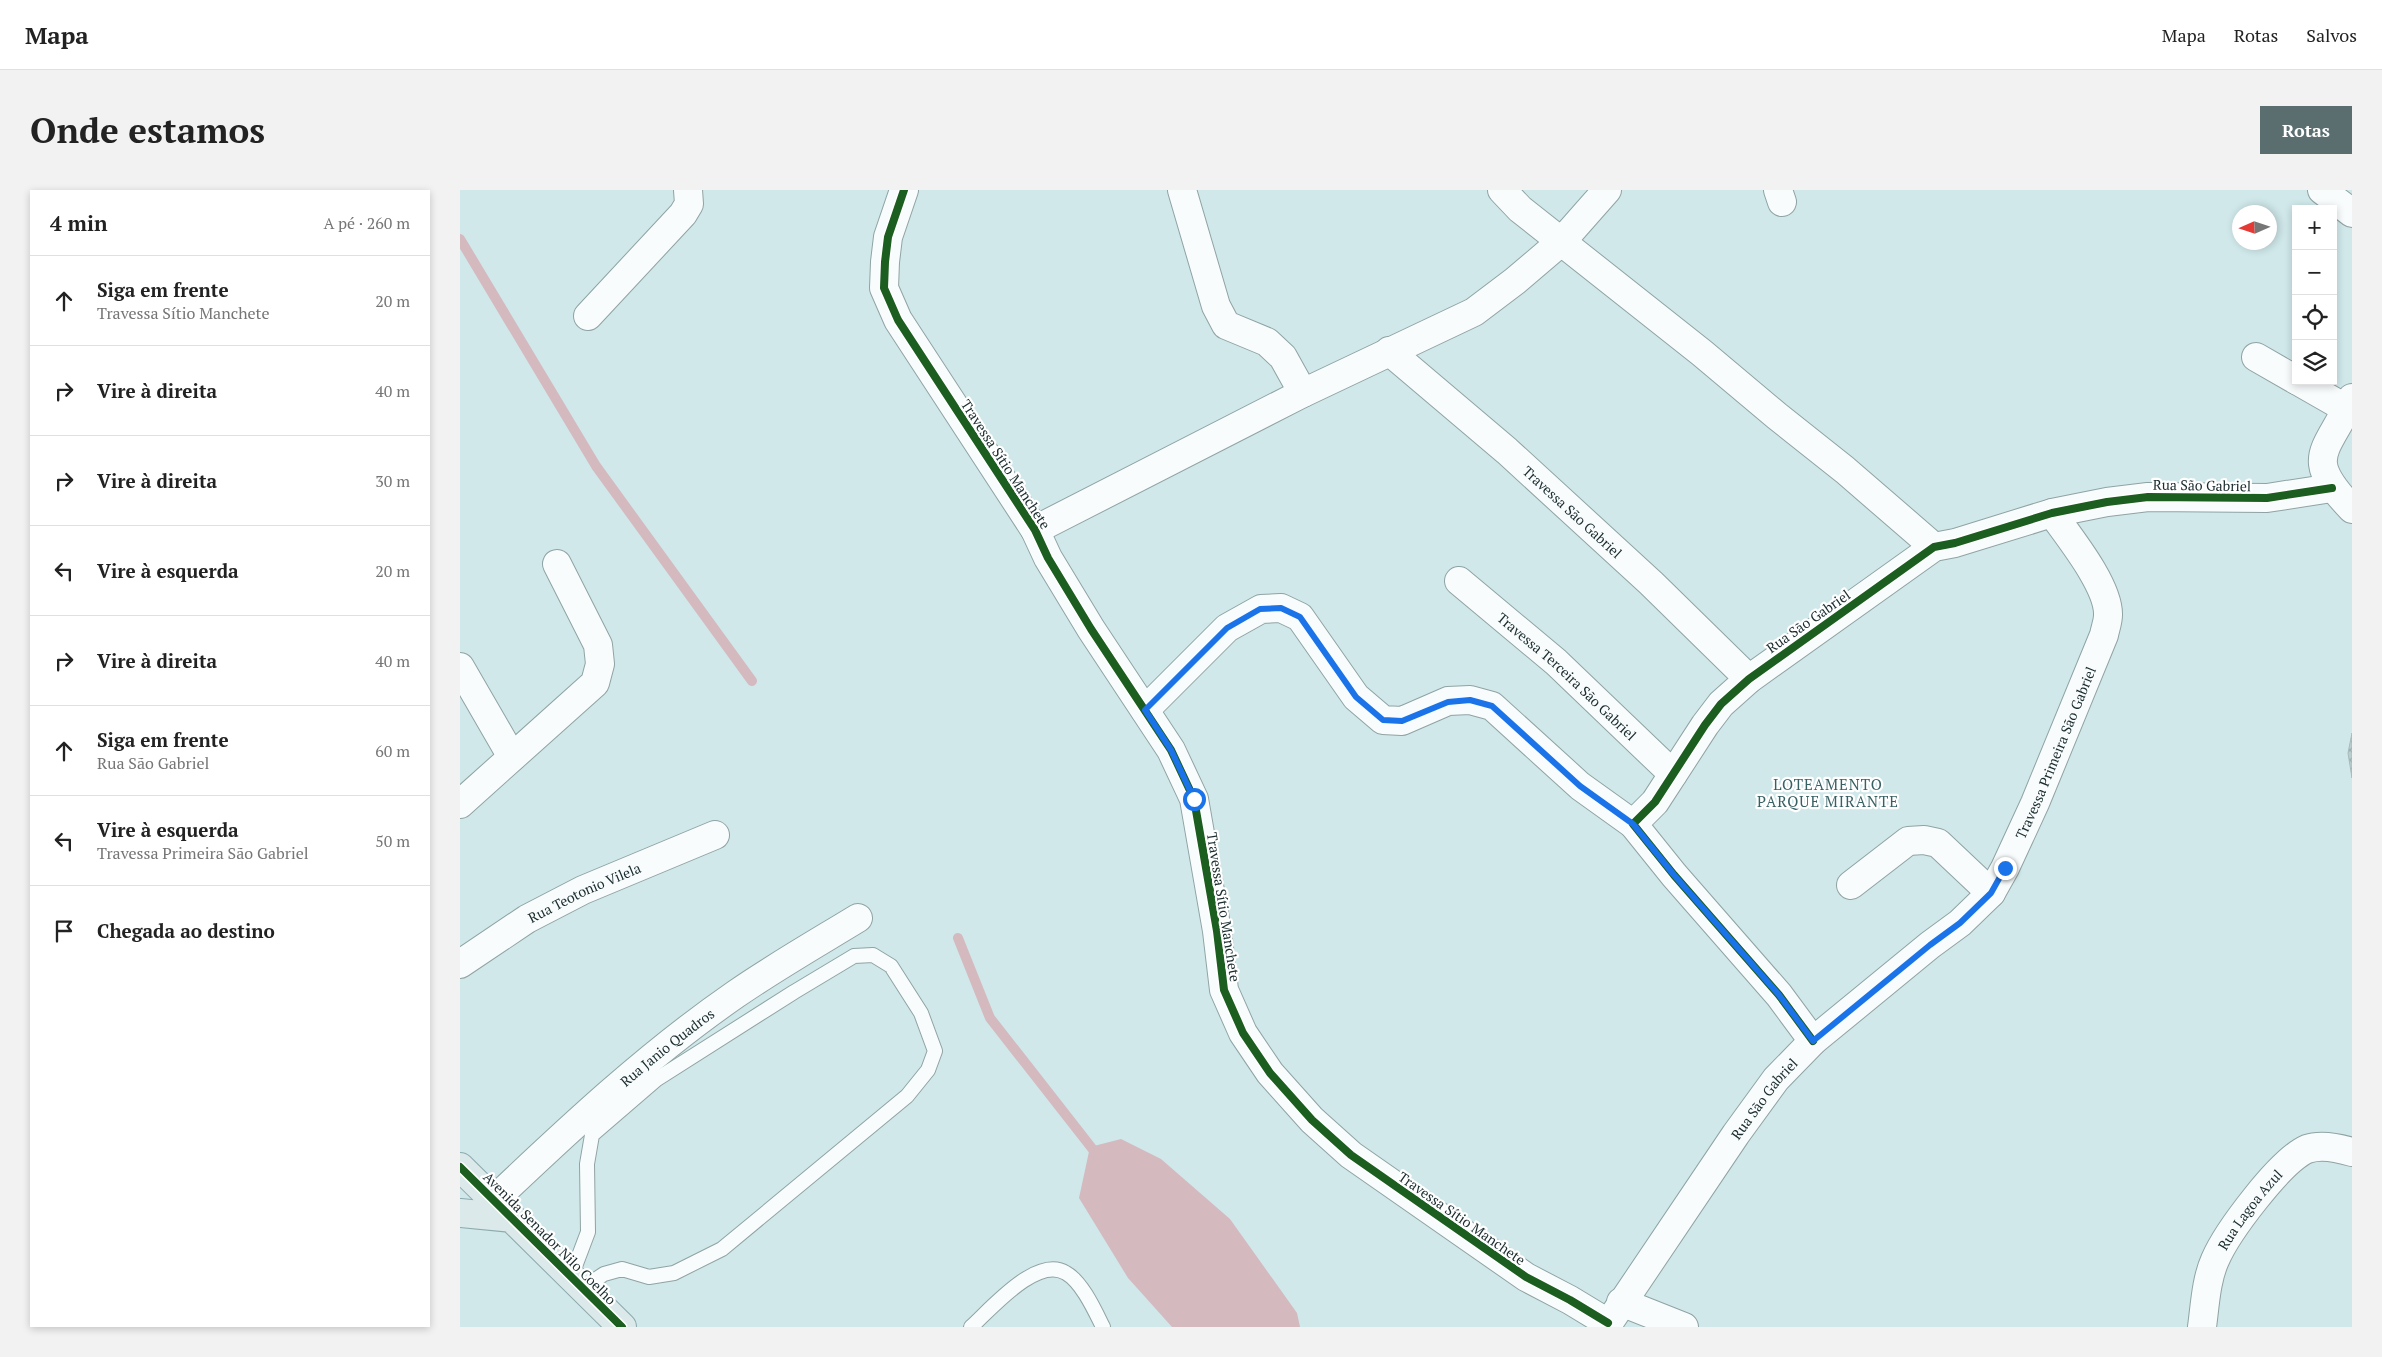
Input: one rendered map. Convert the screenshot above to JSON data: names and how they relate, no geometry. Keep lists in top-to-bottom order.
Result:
{
  "streets": {
    "main road": ["Avenida Senador Nilo Coelho"],
    "street": [
      "Travessa Sítio Manchete",
      "Rua São Gabriel",
      "Travessa São Gabriel",
      "Travessa Terceira São Gabriel",
      "Travessa Primeira São Gabriel",
      "Rua Teotonio Vilela",
      "Rua Janio Quadros",
      "Rua Lagoa Azul"
    ]
  },
  "crossings": [
    ["Travessa Sítio Manchete", "Rua São Gabriel"],
    ["Rua São Gabriel", "Travessa São Gabriel"],
    ["Rua São Gabriel", "Travessa Terceira São Gabriel"],
    ["Rua São Gabriel", "Travessa Primeira São Gabriel"],
    ["Rua Janio Quadros", "Avenida Senador Nilo Coelho"]
  ],
  "districts": ["LOTEAMENTO PARQUE MIRANTE"],
  "north": "left",
  "page": {
    "header": "Mapa",
    "nav": ["Mapa", "Rotas", "Salvos"],
    "buttons": "Rotas",
    "title": "Onde estamos",
    "heading": ["4 min", "A pé · 260 m"],
    "map_buttons": ["+", "−"],
    "list": [
      ["Siga em frente", "Travessa Sítio Manchete", "20 m"],
      ["Vire à direita", "40 m"],
      ["Vire à direita", "30 m"],
      ["Vire à esquerda", "20 m"],
      ["Vire à direita", "40 m"],
      ["Siga em frente", "Rua São Gabriel", "60 m"],
      ["Vire à esquerda", "Travessa Primeira São Gabriel", "50 m"],
      "Chegada ao destino"
    ]
  }
}
